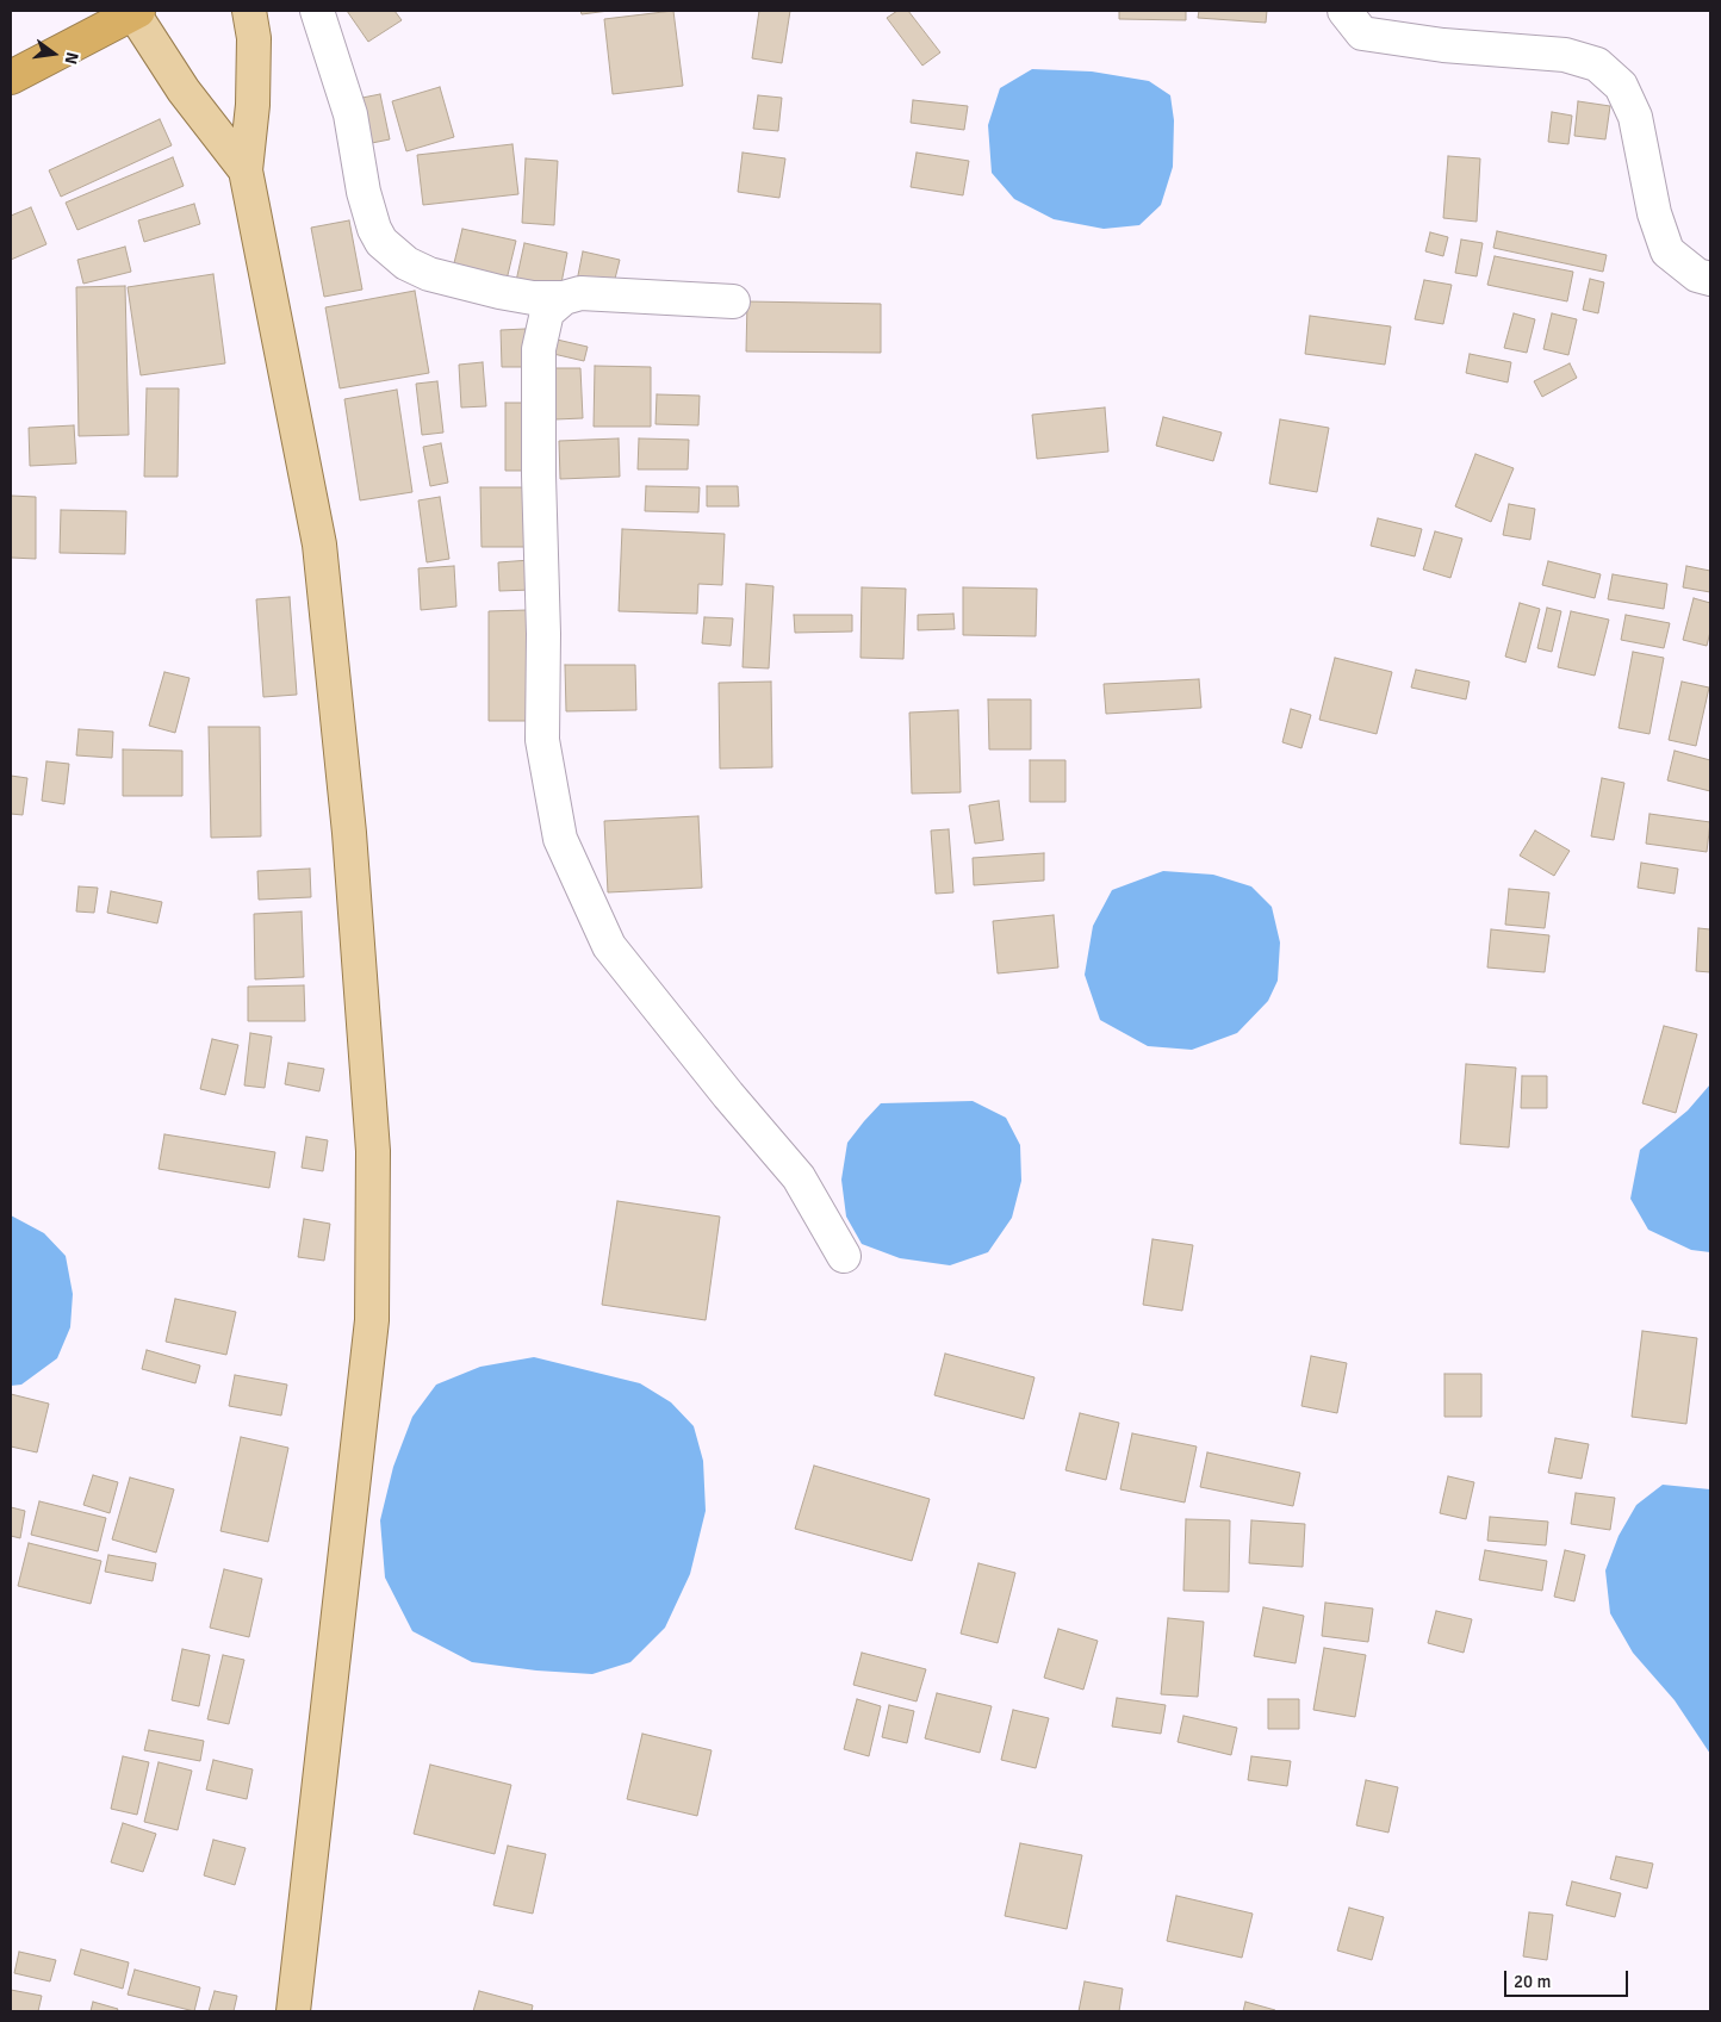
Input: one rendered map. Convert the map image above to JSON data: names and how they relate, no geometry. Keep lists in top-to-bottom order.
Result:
{
  "scale_bar": "20 m",
  "north": "right"
}
